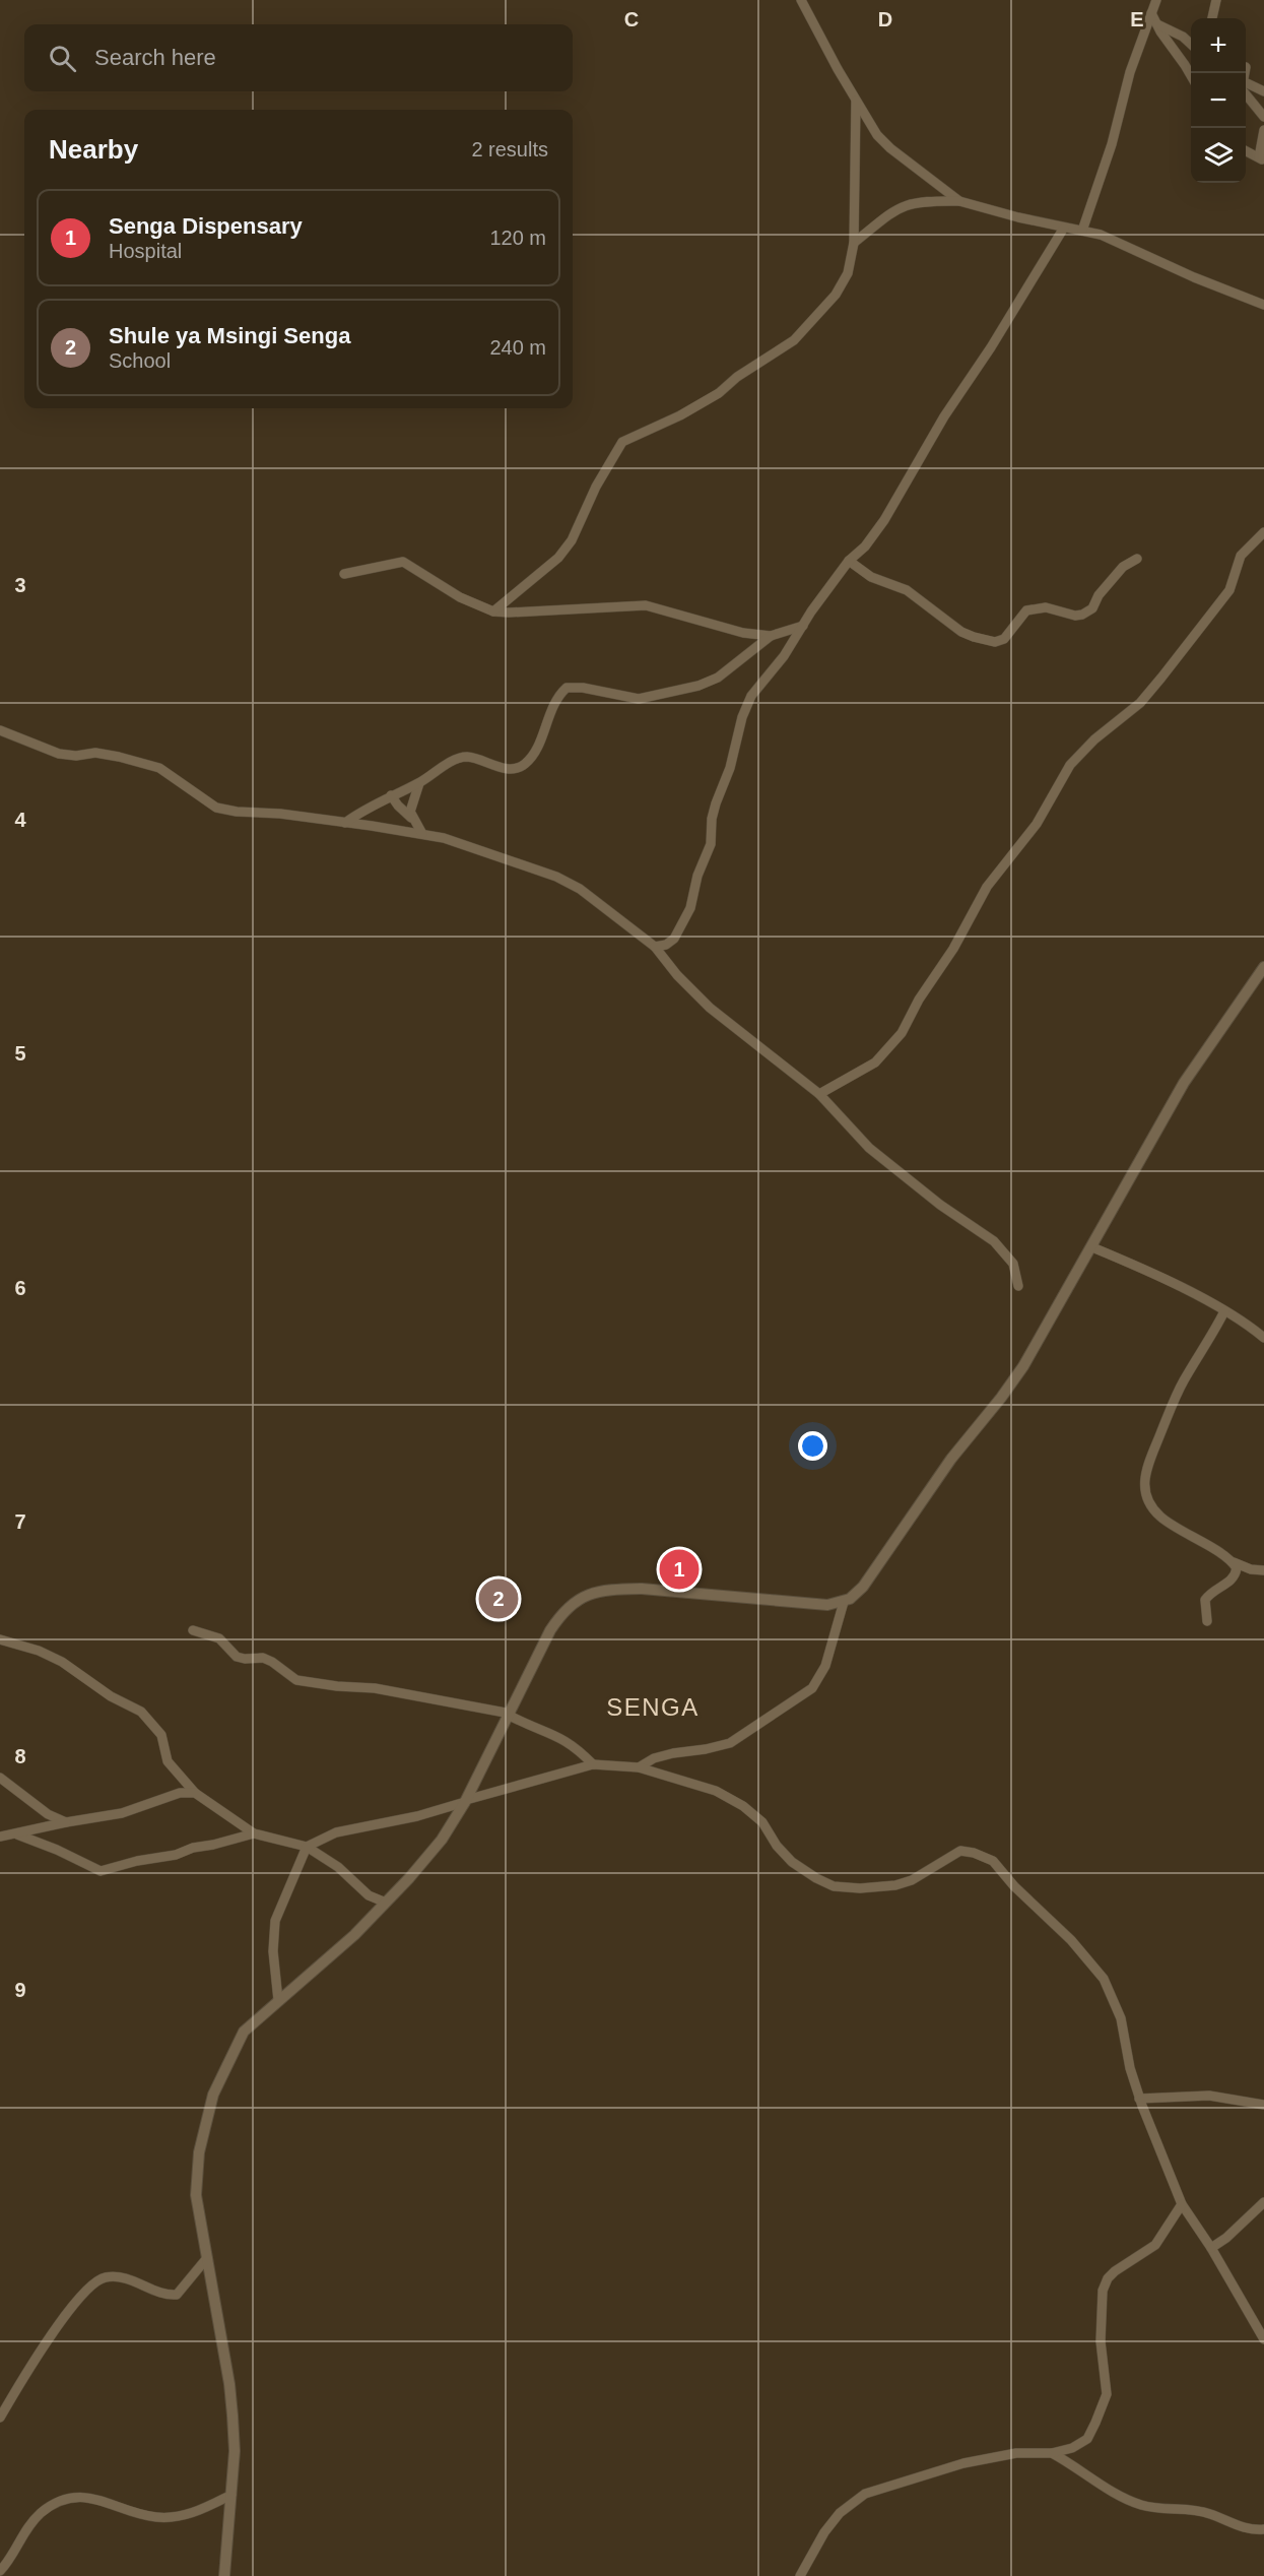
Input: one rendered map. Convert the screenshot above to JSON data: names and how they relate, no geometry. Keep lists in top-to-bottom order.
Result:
{
  "districts": ["SENGA"],
  "page": {
    "map_buttons": ["+", "−"],
    "search": "Search here",
    "heading": ["Nearby", "2 results"],
    "list": [
      {
        "mark": "1",
        "name": "Senga Dispensary",
        "note": "Hospital",
        "value": "120 m"
      },
      {
        "mark": "2",
        "name": "Shule ya Msingi Senga",
        "note": "School",
        "value": "240 m"
      }
    ],
    "pins": ["1", "2"]
  },
  "grid": {
    "columns": ["C", "D", "E"],
    "rows": [
      "3",
      "4",
      "5",
      "6",
      "7",
      "8",
      "9"
    ]
  }
}
